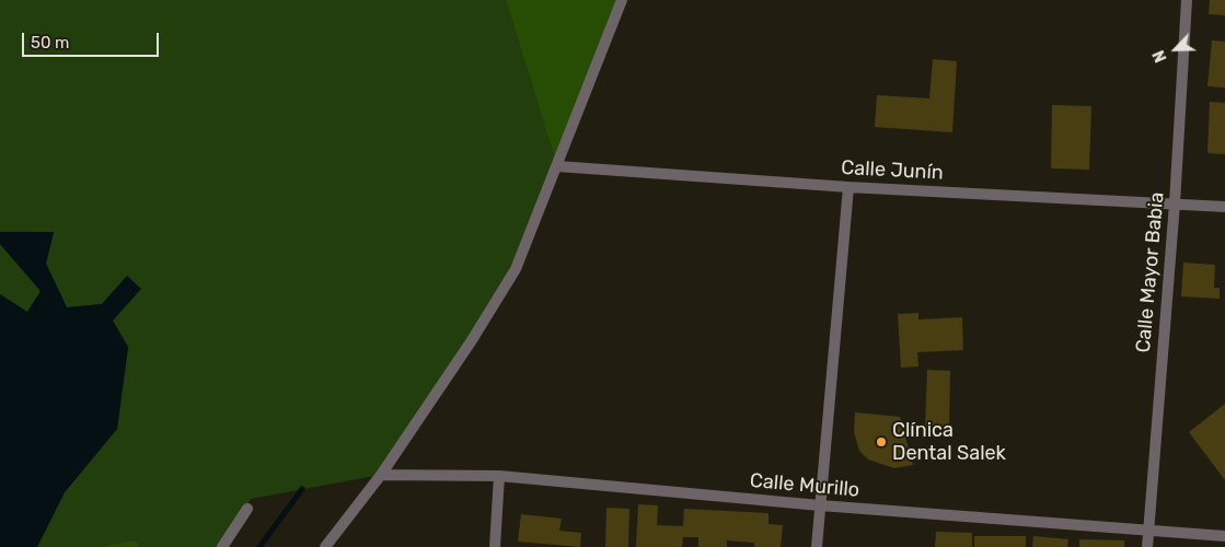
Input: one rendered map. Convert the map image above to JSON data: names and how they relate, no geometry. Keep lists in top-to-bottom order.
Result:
{
  "streets": {
    "street": ["Calle Junín", "Calle Mayor Babia", "Calle Murillo"]
  },
  "crossings": [
    ["Calle Junín", "Calle Mayor Babia"],
    ["Calle Mayor Babia", "Calle Murillo"]
  ],
  "places": ["Clínica Dental Salek"],
  "scale_bar": "50 m",
  "north": "bottom left"
}
